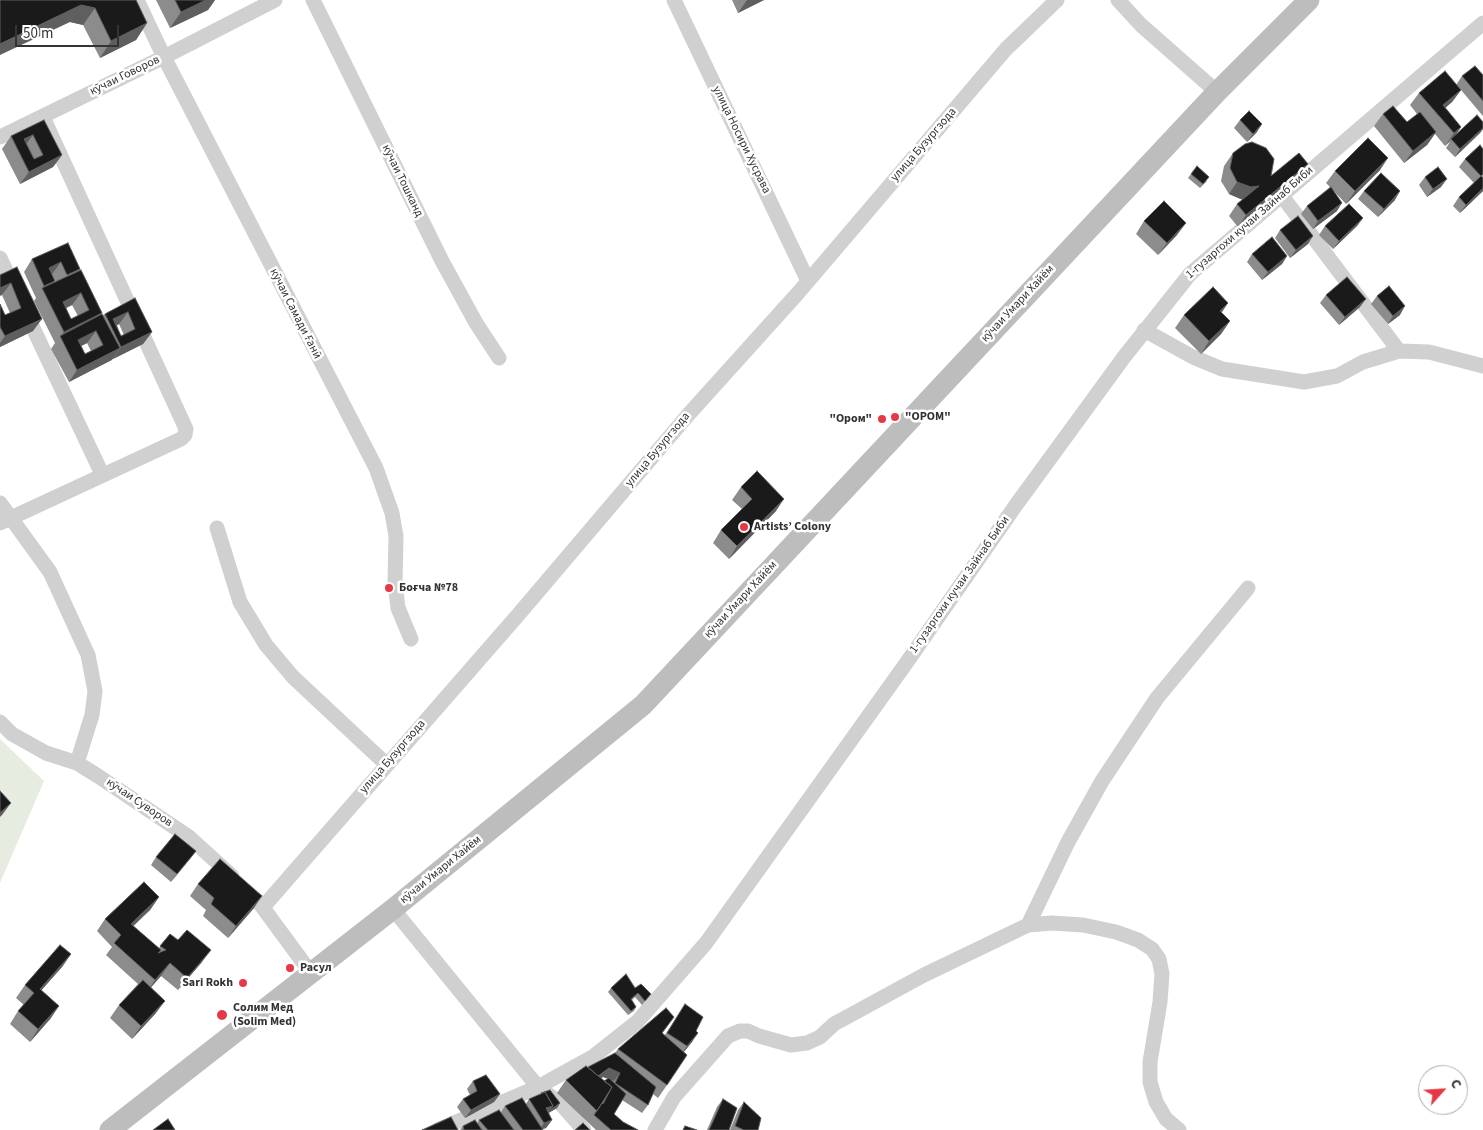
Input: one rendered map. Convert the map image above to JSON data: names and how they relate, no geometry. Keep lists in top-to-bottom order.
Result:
{
  "streets": {
    "main road": ["кӯчаи Умари Хайём"],
    "street": [
      "кӯчаи Говоров",
      "улица Носири Хусрава",
      "улица Бузургзода",
      "кӯчаи Тошканд",
      "1-гузаргохи кучаи Зайнаб Биби",
      "кӯчаи Самади Ғанӣ",
      "кӯчаи Суворов"
    ]
  },
  "crossings": [
    ["кӯчаи Говоров", "кӯчаи Самади Ғанӣ"],
    ["улица Носири Хусрава", "улица Бузургзода"],
    ["улица Бузургзода", "кӯчаи Суворов"],
    ["кӯчаи Умари Хайём", "кӯчаи Суворов"]
  ],
  "places": [
    "\"OPOM\"",
    "\"Oром\"",
    "Artists’ Colony",
    "Боғча №78",
    "Расул",
    "Sari Rokh",
    "Солим Мед (Solim Med)"
  ],
  "scale_bar": "50 m",
  "north": "top right"
}
